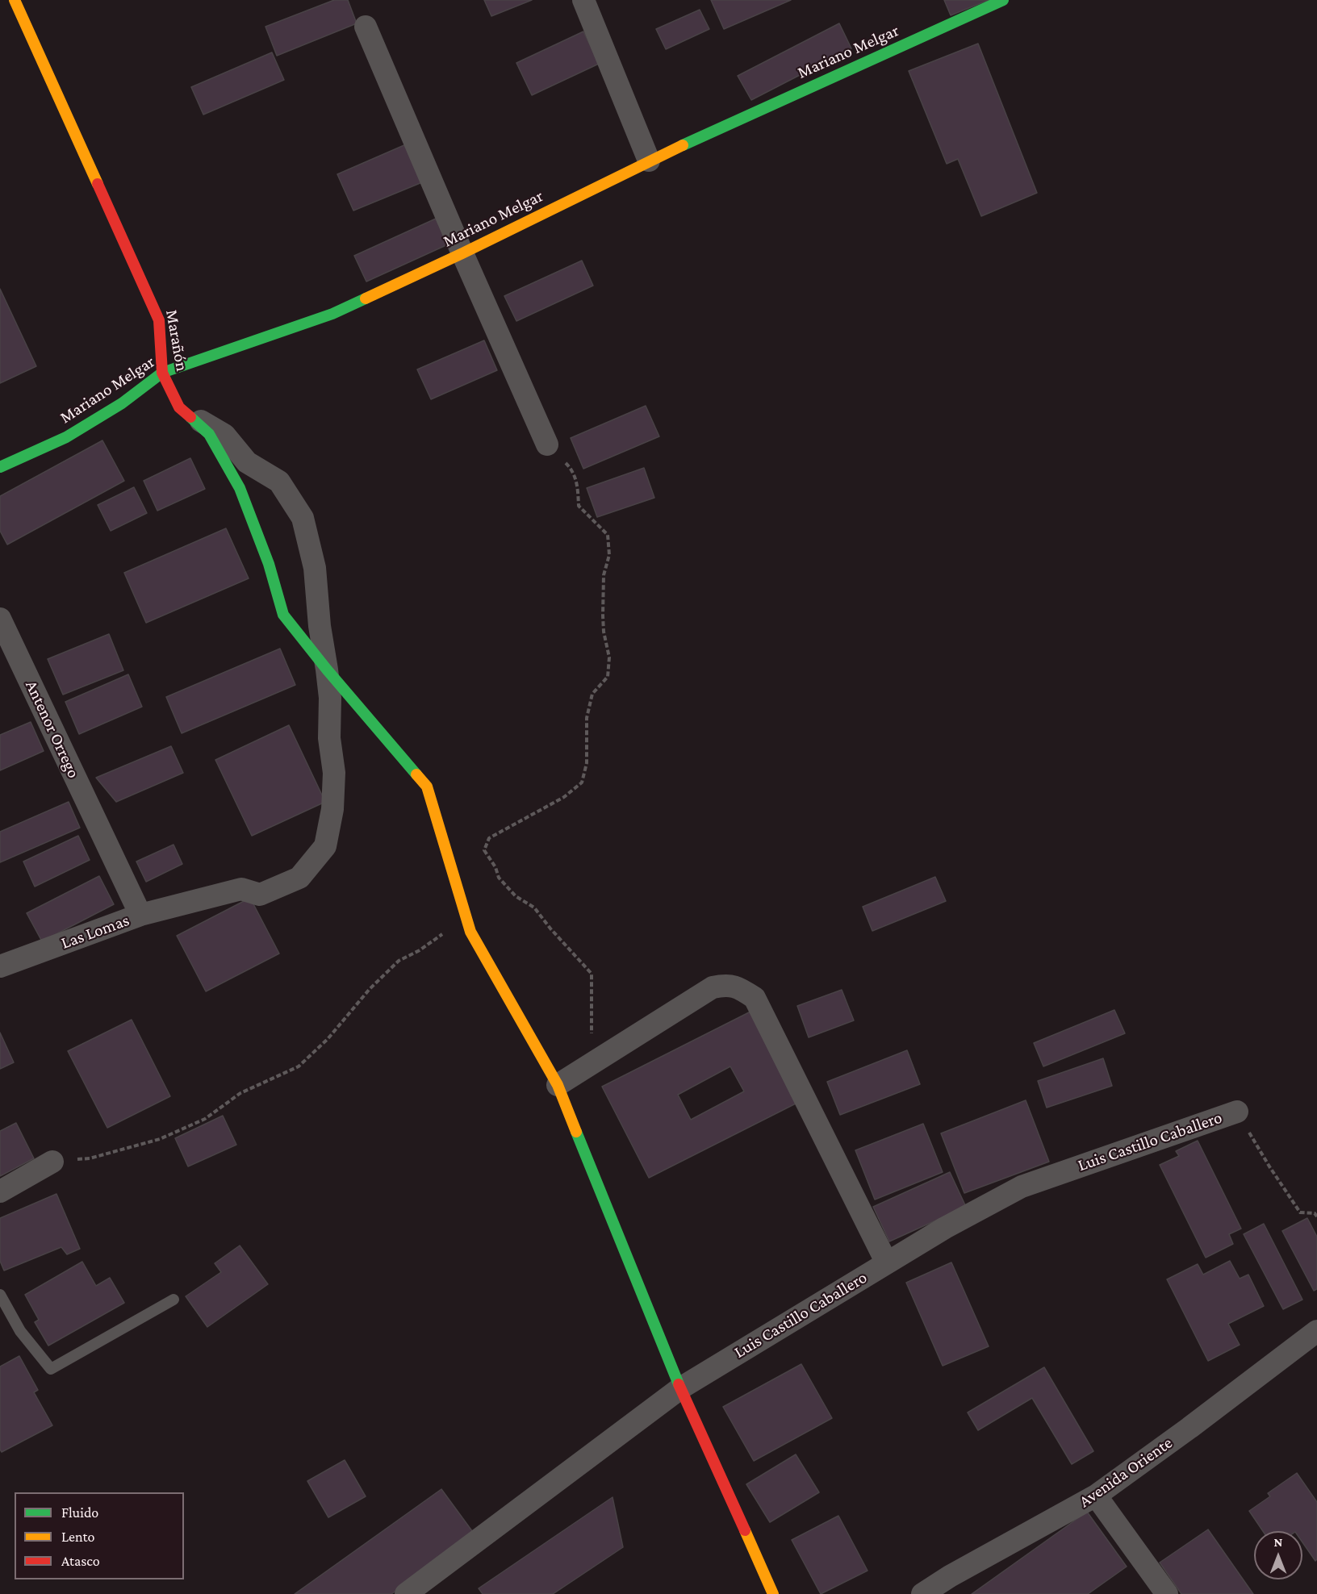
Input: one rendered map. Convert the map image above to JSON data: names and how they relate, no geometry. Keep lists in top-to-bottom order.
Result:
{
  "streets": {
    "street": [
      "Mariano Melgar",
      "Marañón",
      "Antenor Orrego",
      "Las Lomas",
      "Luis Castillo Caballero",
      "Avenida Oriente"
    ]
  },
  "crossings": [
    ["Mariano Melgar", "Marañón"],
    ["Marañón", "Luis Castillo Caballero"],
    ["Antenor Orrego", "Las Lomas"]
  ],
  "legend": ["Fluido", "Lento", "Atasco"],
  "north": "top"
}
